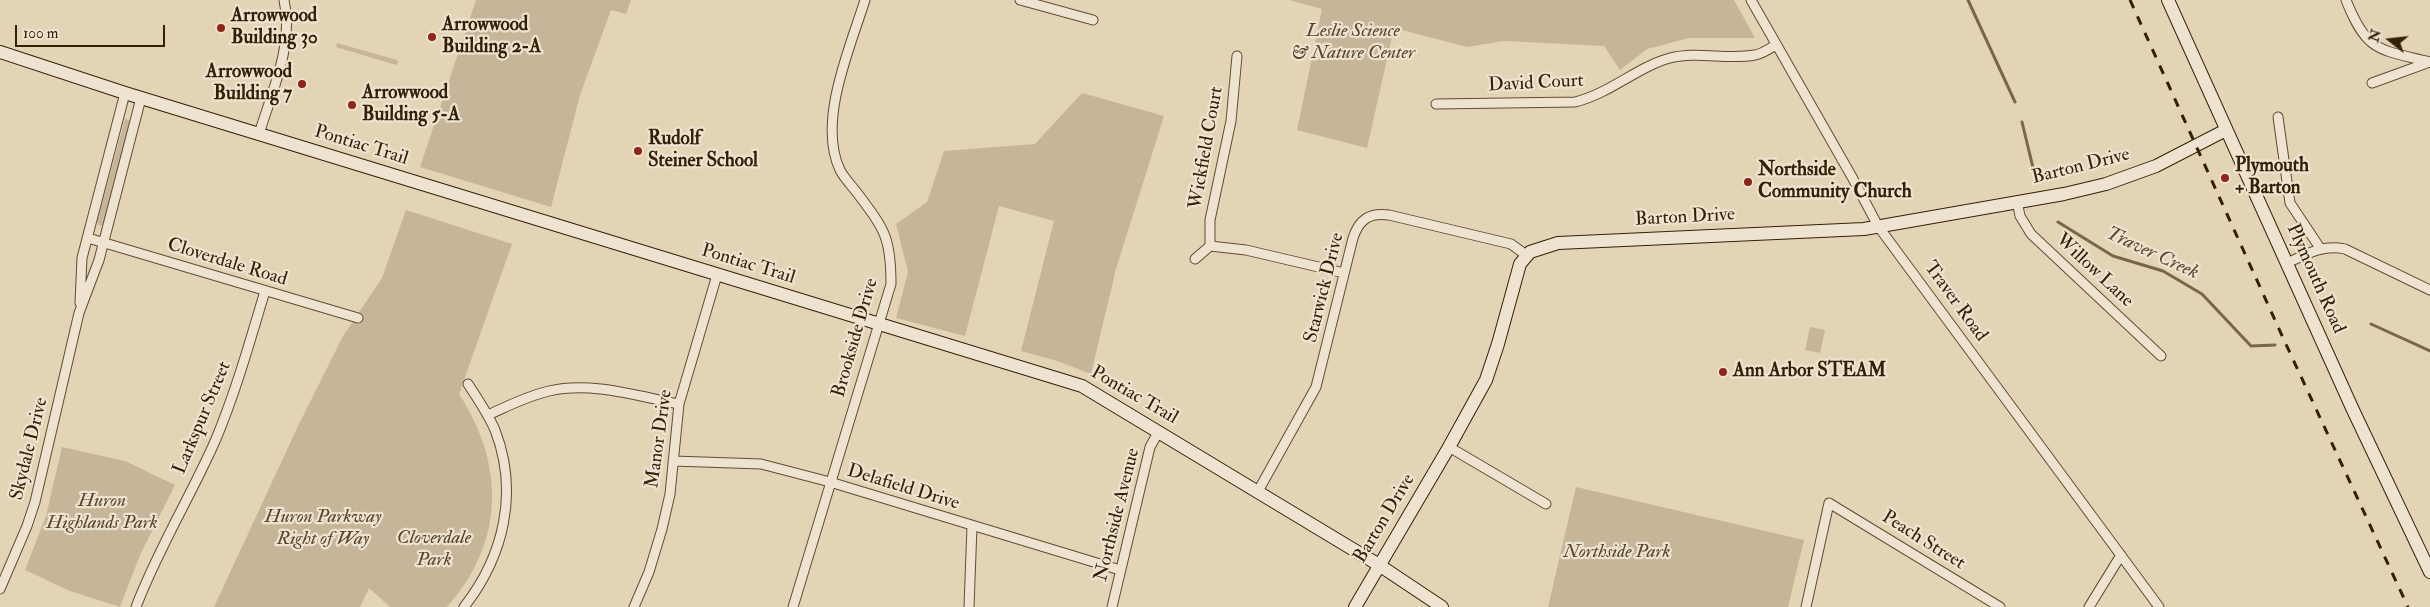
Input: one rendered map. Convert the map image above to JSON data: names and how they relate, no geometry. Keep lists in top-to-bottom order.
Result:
{
  "streets": {
    "main road": ["Pontiac Trail", "Barton Drive", "Plymouth Road"],
    "street": [
      "David Court",
      "Wickfield Court",
      "Cloverdale Road",
      "Willow Lane",
      "Starwick Drive",
      "Traver Road",
      "Brookside Drive",
      "Larkspur Street",
      "Manor Drive",
      "Skydale Drive",
      "Delafield Drive",
      "Northside Avenue",
      "Peach Street"
    ]
  },
  "crossings": [
    ["David Court", "Traver Road"],
    ["Pontiac Trail", "Barton Drive"],
    ["Pontiac Trail", "Starwick Drive"],
    ["Pontiac Trail", "Brookside Drive"],
    ["Pontiac Trail", "Manor Drive"],
    ["Pontiac Trail", "Skydale Drive"],
    ["Pontiac Trail", "Northside Avenue"],
    ["Barton Drive", "Willow Lane"],
    ["Barton Drive", "Plymouth Road"],
    ["Barton Drive", "Starwick Drive"],
    ["Barton Drive", "Traver Road"],
    ["Cloverdale Road", "Larkspur Street"],
    ["Cloverdale Road", "Skydale Drive"],
    ["Brookside Drive", "Delafield Drive"],
    ["Manor Drive", "Delafield Drive"],
    ["Delafield Drive", "Northside Avenue"]
  ],
  "water": ["Traver Creek"],
  "parks": [
    "Leslie Science & Nature Center",
    "Huron Highlands Park",
    "Huron Parkway Right of Way",
    "Cloverdale Park",
    "Northside Park"
  ],
  "places": [
    "Arrowwood Building 30",
    "Arrowwood Building 2-A",
    "Arrowwood Building 7",
    "Arrowwood Building 5-A",
    "Rudolf Steiner School",
    "Plymouth + Barton",
    "Northside Community Church",
    "Ann Arbor STEAM"
  ],
  "scale_bar": "100 m",
  "north": "left"
}
